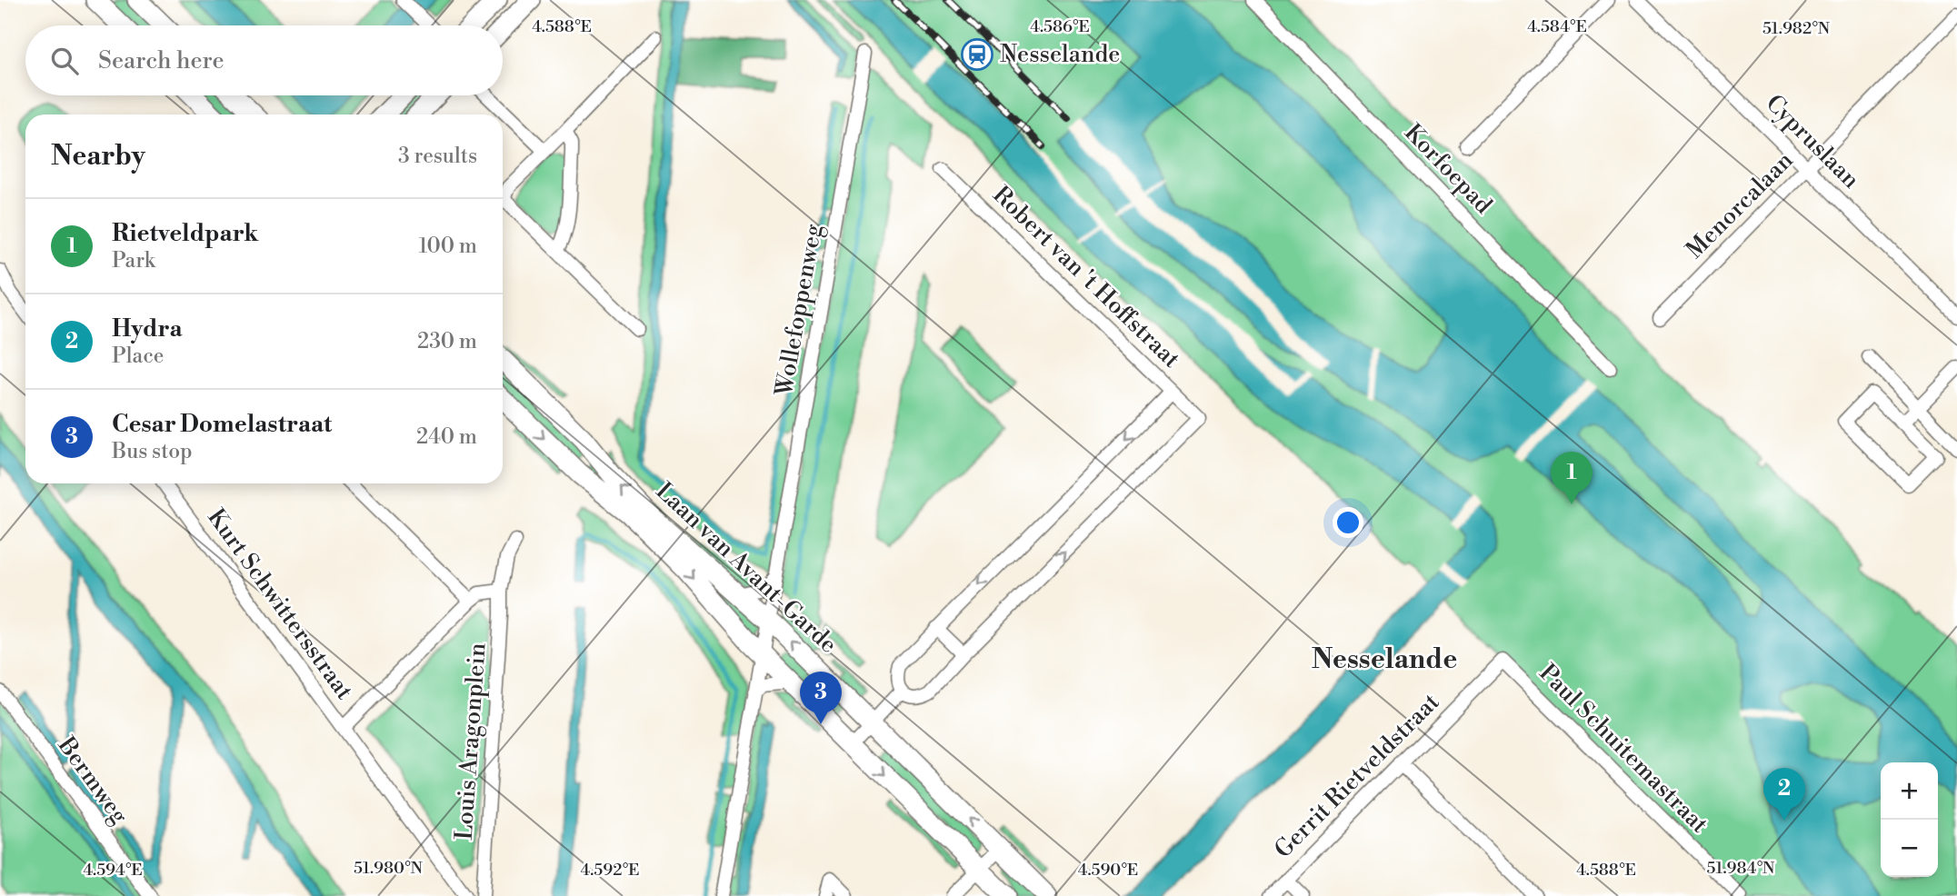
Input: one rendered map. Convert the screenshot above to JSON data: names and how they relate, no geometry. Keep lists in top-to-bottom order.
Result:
{
  "streets": {
    "street": [
      "Cypruslaan",
      "Korfoepad",
      "Menorcalaan",
      "Robert van 't Hoffstraat",
      "Wollefoppenweg",
      "Laan van Avant-Garde",
      "Kurt Schwittersstraat",
      "Louis Aragonplein",
      "Paul Schuitemastraat",
      "Gerrit Rietveldstraat",
      "Bermweg"
    ]
  },
  "crossings": [
    ["Cypruslaan", "Menorcalaan"],
    ["Wollefoppenweg", "Laan van Avant-Garde"],
    ["Kurt Schwittersstraat", "Louis Aragonplein"],
    ["Paul Schuitemastraat", "Gerrit Rietveldstraat"]
  ],
  "districts": ["Nesselande"],
  "places": {
    "station": ["Nesselande"]
  },
  "page": {
    "search": "Search here",
    "heading": ["Nearby", "3 results"],
    "list": [
      {
        "mark": "1",
        "name": "Rietveldpark",
        "note": "Park",
        "value": "100 m"
      },
      {
        "mark": "2",
        "name": "Hydra",
        "note": "Place",
        "value": "230 m"
      },
      {
        "mark": "3",
        "name": "Cesar Domelastraat",
        "note": "Bus stop",
        "value": "240 m"
      }
    ],
    "pins": ["1", "3", "2"],
    "map_buttons": ["+", "−"]
  },
  "coordinates": [
    "4.584°E",
    "4.588°E",
    "4.586°E",
    "51.982°N",
    "51.980°N",
    "51.984°N",
    "4.594°E",
    "4.592°E",
    "4.590°E"
  ]
}
